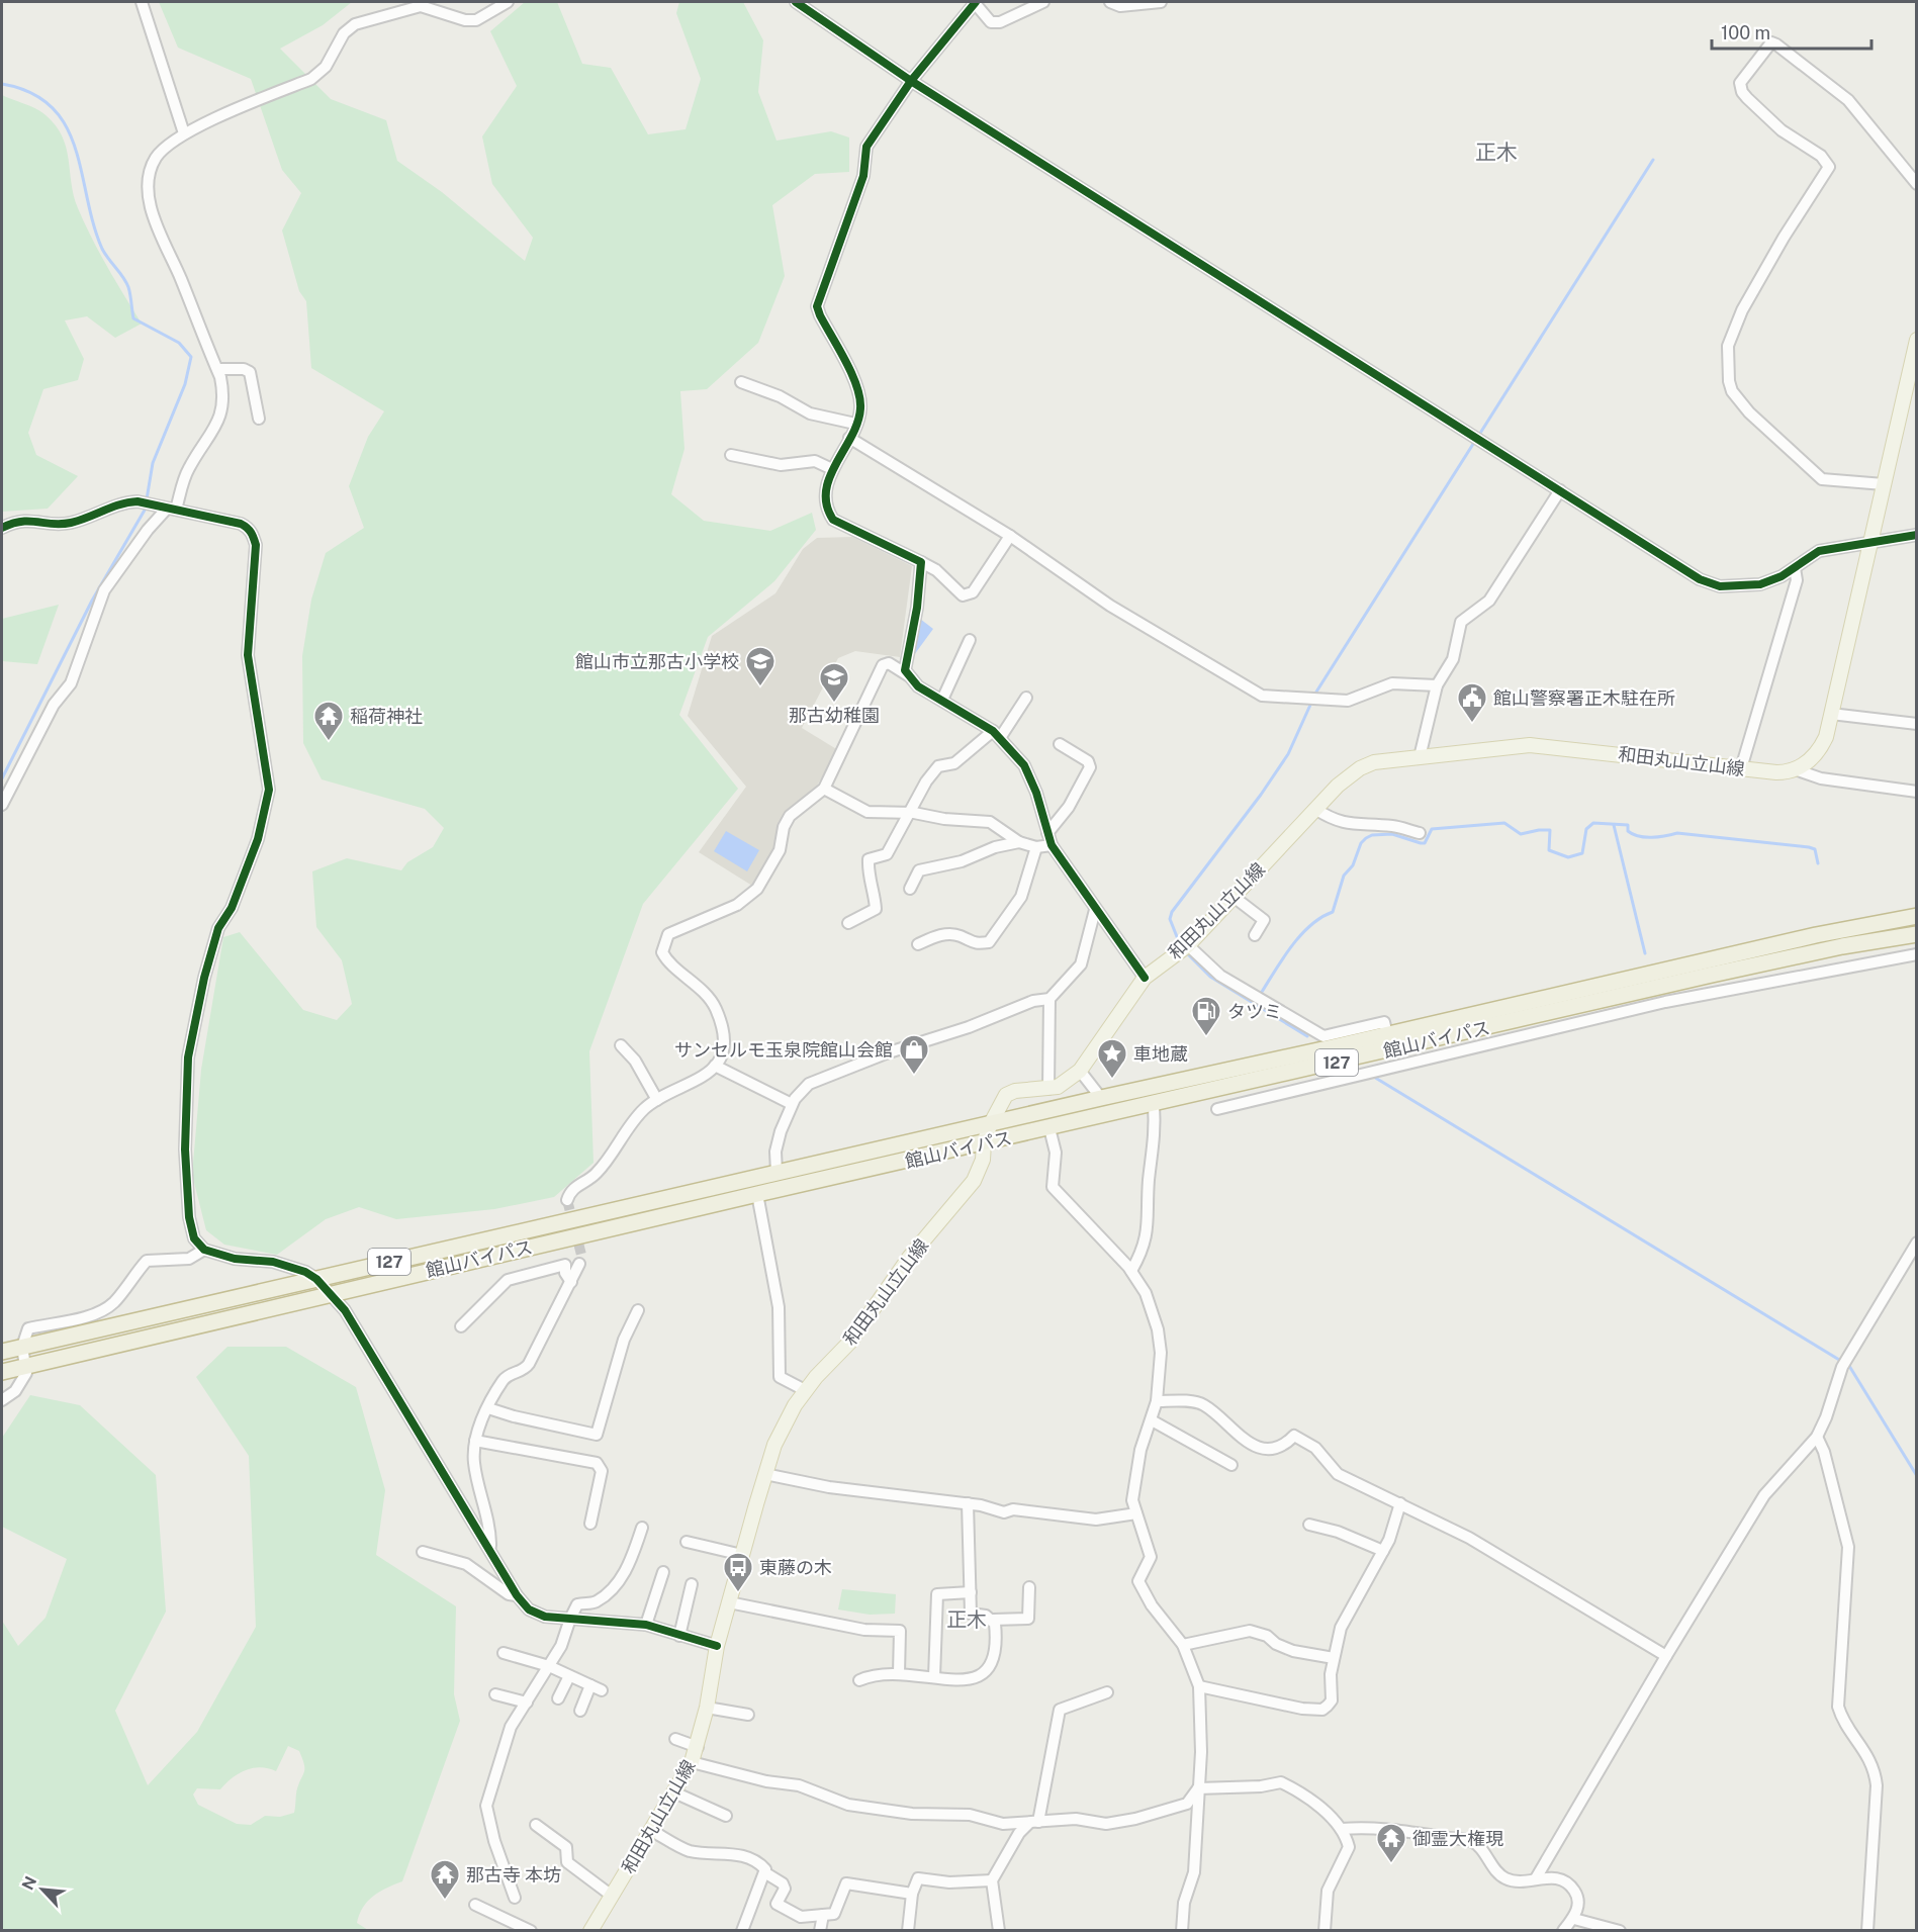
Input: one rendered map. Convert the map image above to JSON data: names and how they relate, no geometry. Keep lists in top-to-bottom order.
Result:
{
  "streets": {
    "highway": ["館山バイパス", "127"],
    "main road": ["和田丸山立山線"]
  },
  "crossings": [
    ["和田丸山立山線", "館山バイパス"]
  ],
  "districts": ["正木", "正木"],
  "places": {
    "school or university": ["館山市立那古小学校", "那古幼稚園"],
    "public building": ["館山警察署正木駐在所"],
    "temple": ["稲荷神社", "御霊大権現", "那古寺 本坊"],
    "fuel station": ["タツミ"],
    "shop": ["サンセルモ玉泉院館山会館"],
    "place": ["車地蔵"],
    "bus stop": ["東藤の木"]
  },
  "scale_bar": "100 m",
  "north": "top left"
}
